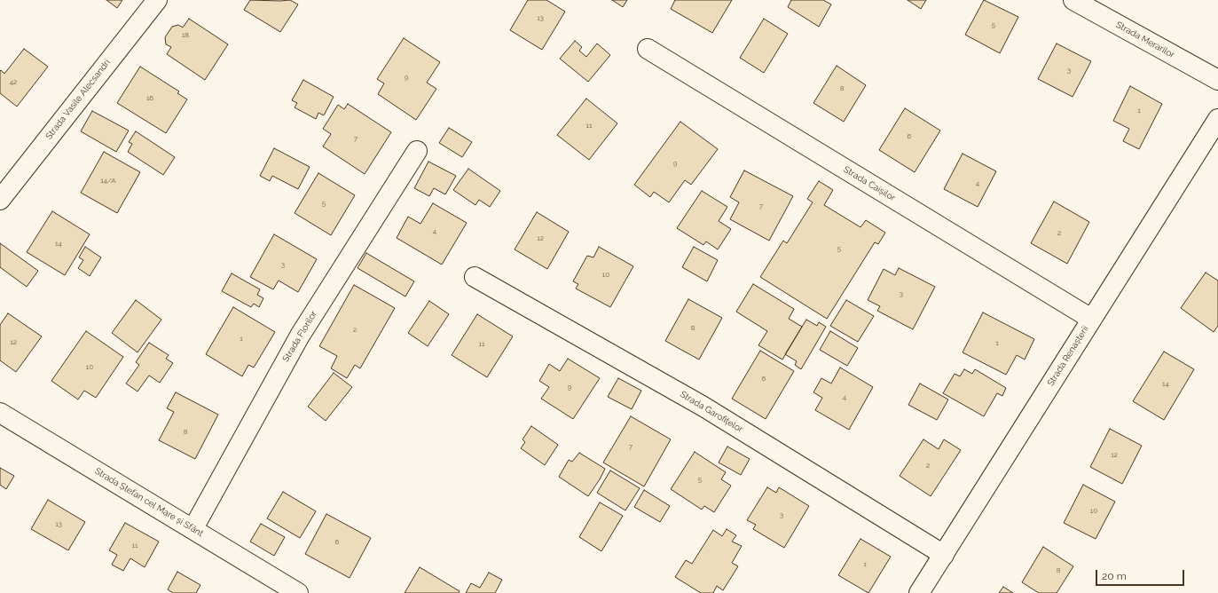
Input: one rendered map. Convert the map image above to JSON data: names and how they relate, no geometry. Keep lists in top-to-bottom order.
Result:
{
  "streets": {
    "street": [
      "Strada Merarilor",
      "Strada Vasile Alecsandri",
      "Strada Caișilor",
      "Strada Florilor",
      "Strada Renașterii",
      "Strada Garofițelor",
      "Strada Ștefan cel Mare și Sfânt"
    ]
  },
  "crossings": [
    ["Strada Caișilor", "Strada Renașterii"],
    ["Strada Florilor", "Strada Ștefan cel Mare și Sfânt"],
    ["Strada Renașterii", "Strada Garofițelor"]
  ],
  "house_numbers": [
    "13",
    "5",
    "18",
    "3",
    "9",
    "42",
    "8",
    "16",
    "1",
    "11",
    "6",
    "7",
    "9",
    "14/A",
    "4",
    "5",
    "7",
    "4",
    "2",
    "12",
    "14",
    "5",
    "3",
    "10",
    "3",
    "8",
    "2",
    "1",
    "12",
    "1",
    "11",
    "10",
    "6",
    "14",
    "9",
    "4",
    "8",
    "7",
    "12",
    "2",
    "5",
    "10",
    "3",
    "13",
    "6",
    "11",
    "1",
    "8"
  ],
  "scale_bar": "20 m"
}
